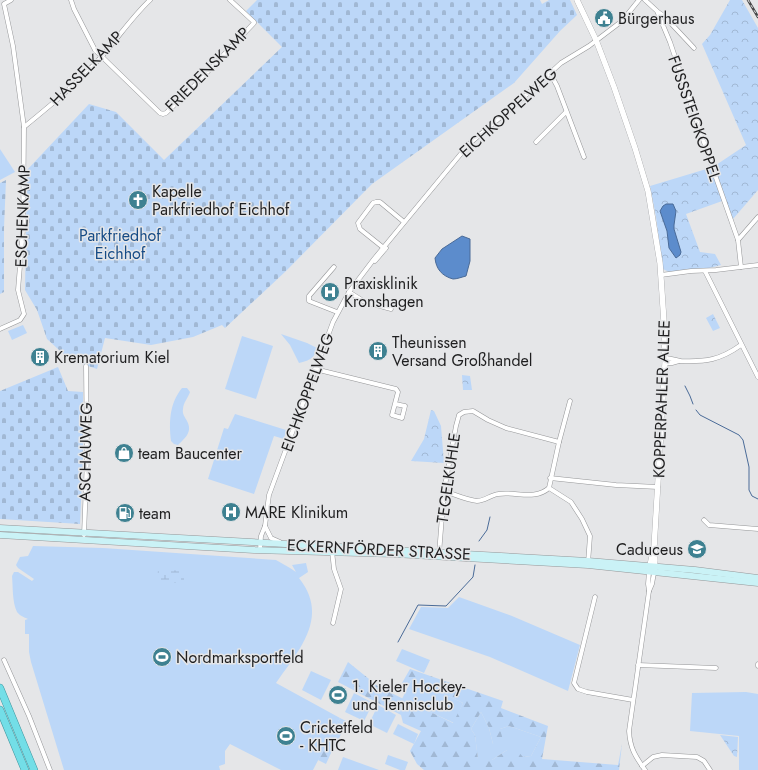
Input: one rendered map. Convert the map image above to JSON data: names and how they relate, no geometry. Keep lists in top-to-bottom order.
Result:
{
  "streets": {
    "main road": ["ECKERNFÖRDER STRASSE"],
    "street": [
      "HASSELKAMP",
      "FRIEDENSKAMP",
      "EICHKOPPELWEG",
      "FUSSSTEIGKOPPEL",
      "ESCHENKAMP",
      "KOPPERPAHLER ALLEE",
      "ASCHAUWEG",
      "TEGELKUHLE"
    ]
  },
  "crossings": [
    ["HASSELKAMP", "FRIEDENSKAMP"],
    ["HASSELKAMP", "ESCHENKAMP"],
    ["EICHKOPPELWEG", "KOPPERPAHLER ALLEE"],
    ["EICHKOPPELWEG", "ECKERNFÖRDER STRASSE"],
    ["KOPPERPAHLER ALLEE", "ECKERNFÖRDER STRASSE"],
    ["ASCHAUWEG", "ECKERNFÖRDER STRASSE"],
    ["TEGELKUHLE", "ECKERNFÖRDER STRASSE"]
  ],
  "parks": ["Parkfriedhof Eichhof"],
  "places": {
    "public building": ["Bürgerhaus"],
    "church": ["Kapelle Parkfriedhof Eichhof"],
    "hospital": ["Praxisklinik Kronshagen", "MARE Klinikum"],
    "building": ["Theunissen Versand Großhandel", "Krematorium Kiel"],
    "shop": ["team Baucenter"],
    "fuel station": ["team"],
    "school or university": ["Caduceus"],
    "sports": ["Nordmarksportfeld", "1. Kieler Hockey- und Tennisclub", "Cricketfeld - KHTC"]
  }
}
